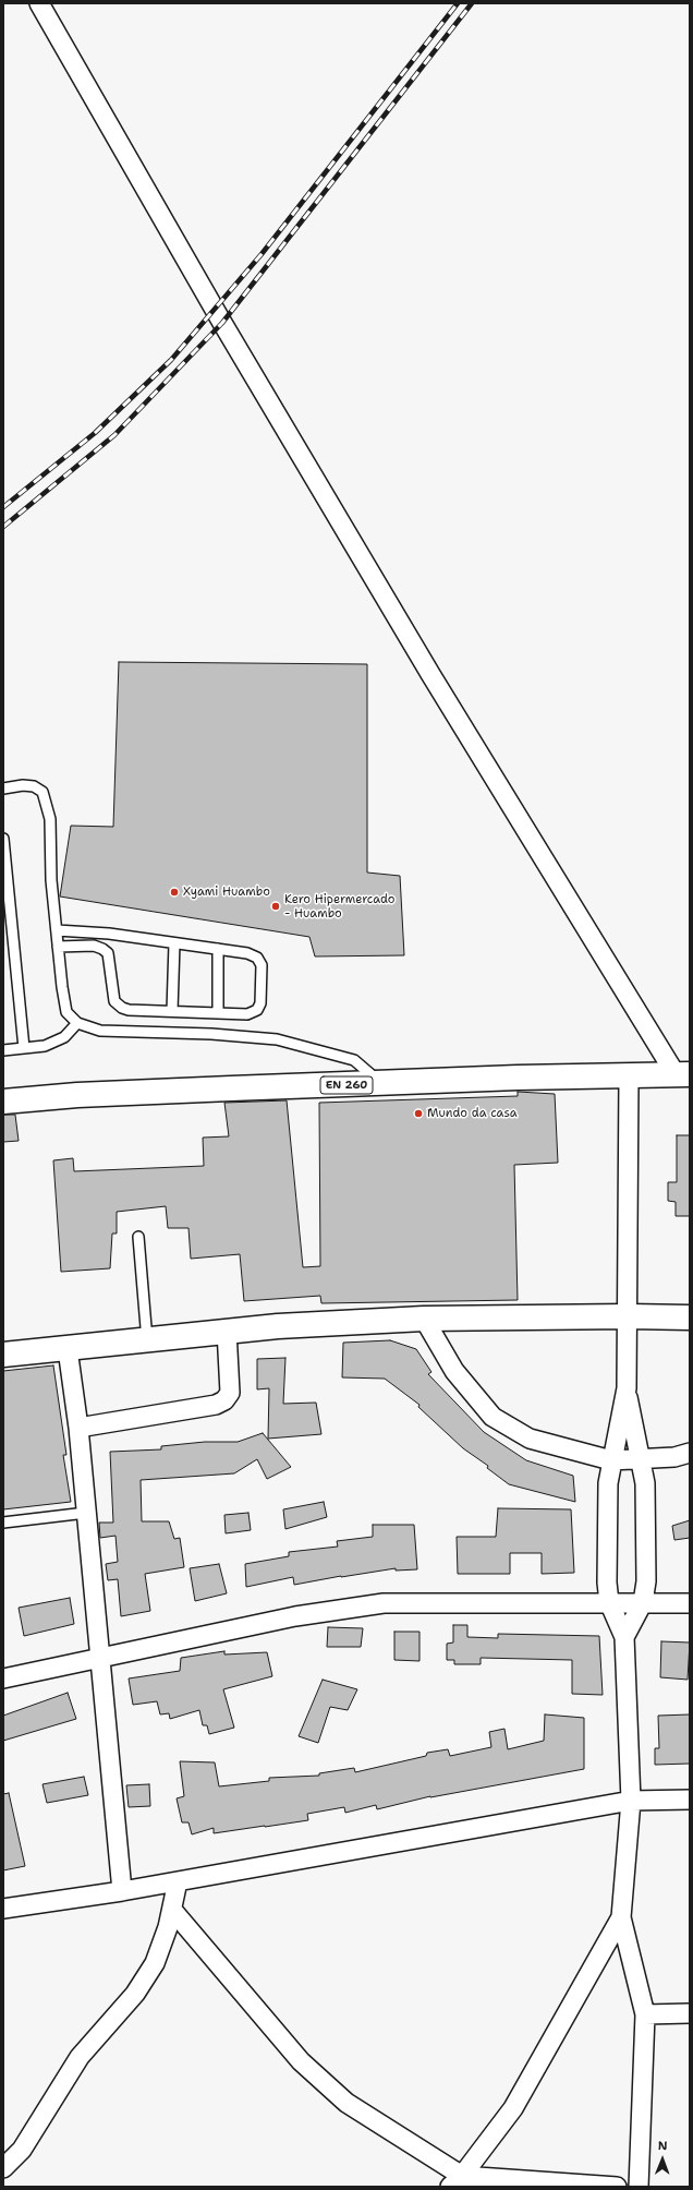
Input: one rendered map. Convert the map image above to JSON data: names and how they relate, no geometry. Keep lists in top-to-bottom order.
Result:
{
  "streets": {
    "street": ["EN 260"]
  },
  "places": ["Xyami Huambo", "Kero Hipermercado - Huambo", "Mundo da casa"],
  "north": "top"
}
